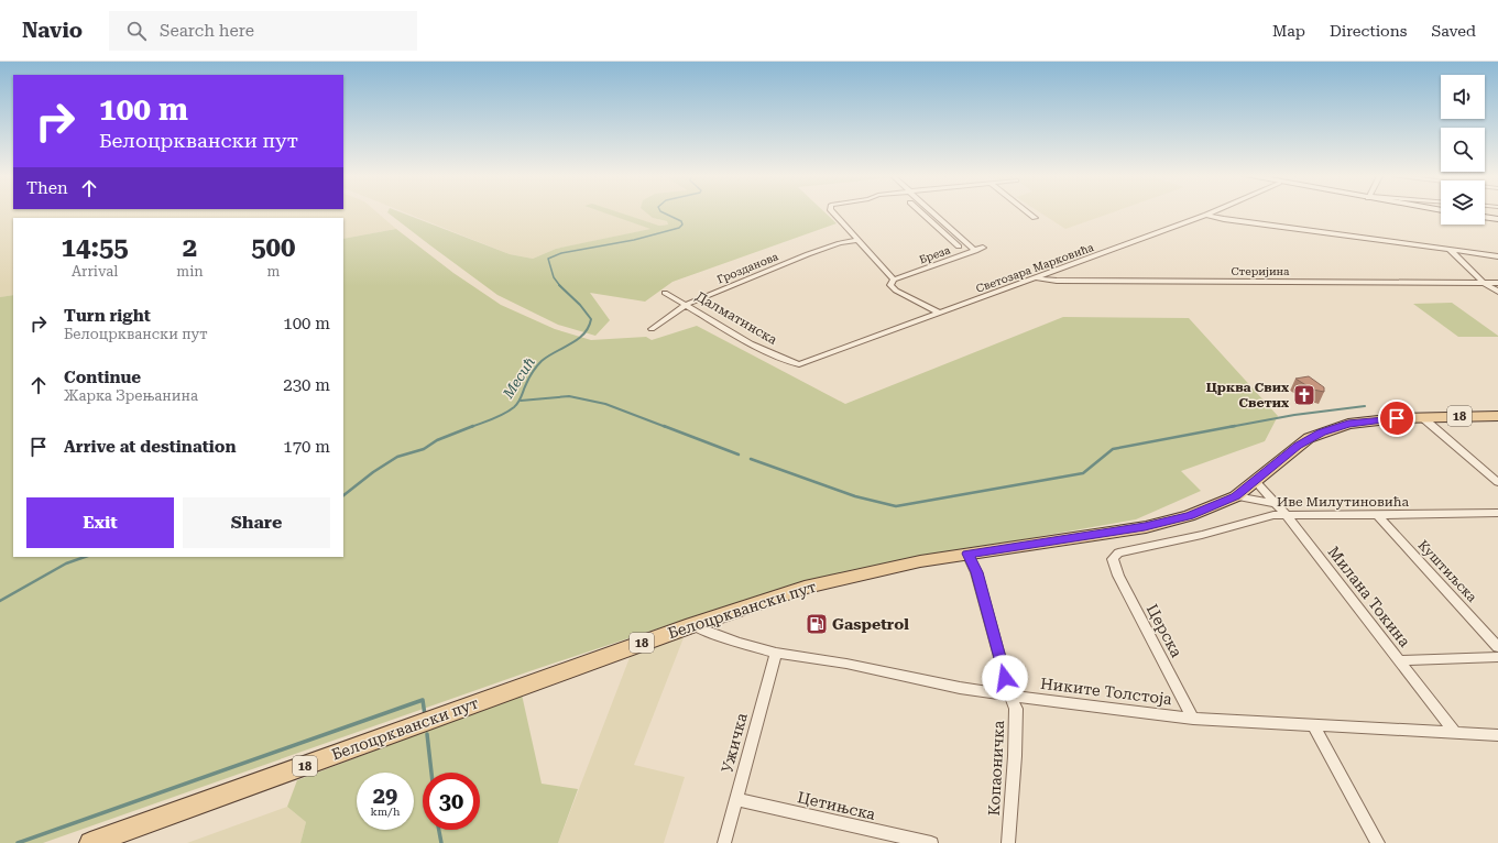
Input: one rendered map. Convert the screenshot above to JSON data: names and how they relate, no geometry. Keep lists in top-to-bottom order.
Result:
{
  "streets": {
    "main road": ["18", "Белоцрквански пут"],
    "street": [
      "Бреза",
      "Грозданова",
      "Светозара Марковића",
      "Стеријина",
      "Далматинска",
      "Иве Милутиновића",
      "Куштиљска",
      "Милана Токина",
      "Церска",
      "Никите Толстоја",
      "Ужичка",
      "Копаоничка",
      "Цетињска"
    ]
  },
  "crossings": [
    ["Грозданова", "Далматинска"],
    ["Светозара Марковића", "Стеријина"],
    ["Светозара Марковића", "Далматинска"],
    ["18", "Милана Токина"],
    ["18", "Белоцрквански пут"],
    ["Иве Милутиновића", "Куштиљска"],
    ["Иве Милутиновића", "Милана Токина"],
    ["Иве Милутиновића", "Церска"],
    ["Милана Токина", "Белоцрквански пут"],
    ["Милана Токина", "Никите Толстоја"],
    ["Белоцрквански пут", "Никите Толстоја"],
    ["Белоцрквански пут", "Копаоничка"],
    ["Церска", "Никите Толстоја"],
    ["Никите Толстоја", "Ужичка"],
    ["Никите Толстоја", "Копаоничка"],
    ["Ужичка", "Цетињска"]
  ],
  "water": ["Месић"],
  "places": {
    "church": ["Црква Свих Светих"],
    "fuel station": ["Gaspetrol"]
  },
  "page": {
    "header": "Navio",
    "search": "Search here",
    "nav": ["Map", "Directions", "Saved"],
    "turn": ["100 m", "Белоцрквански пут"],
    "then": "Then",
    "eta": [
      "14:55",
      "Arrival",
      "2",
      "min",
      "500",
      "m"
    ],
    "list": [
      {
        "name": "Turn right",
        "note": "Белоцрквански пут",
        "value": "100 m"
      },
      {
        "name": "Continue",
        "note": "Жарка Зрењанина",
        "value": "230 m"
      },
      {
        "name": "Arrive at destination",
        "value": "170 m"
      }
    ],
    "buttons": ["Exit", "Share"],
    "speed": "29 km/h",
    "limit": "30"
  }
}
